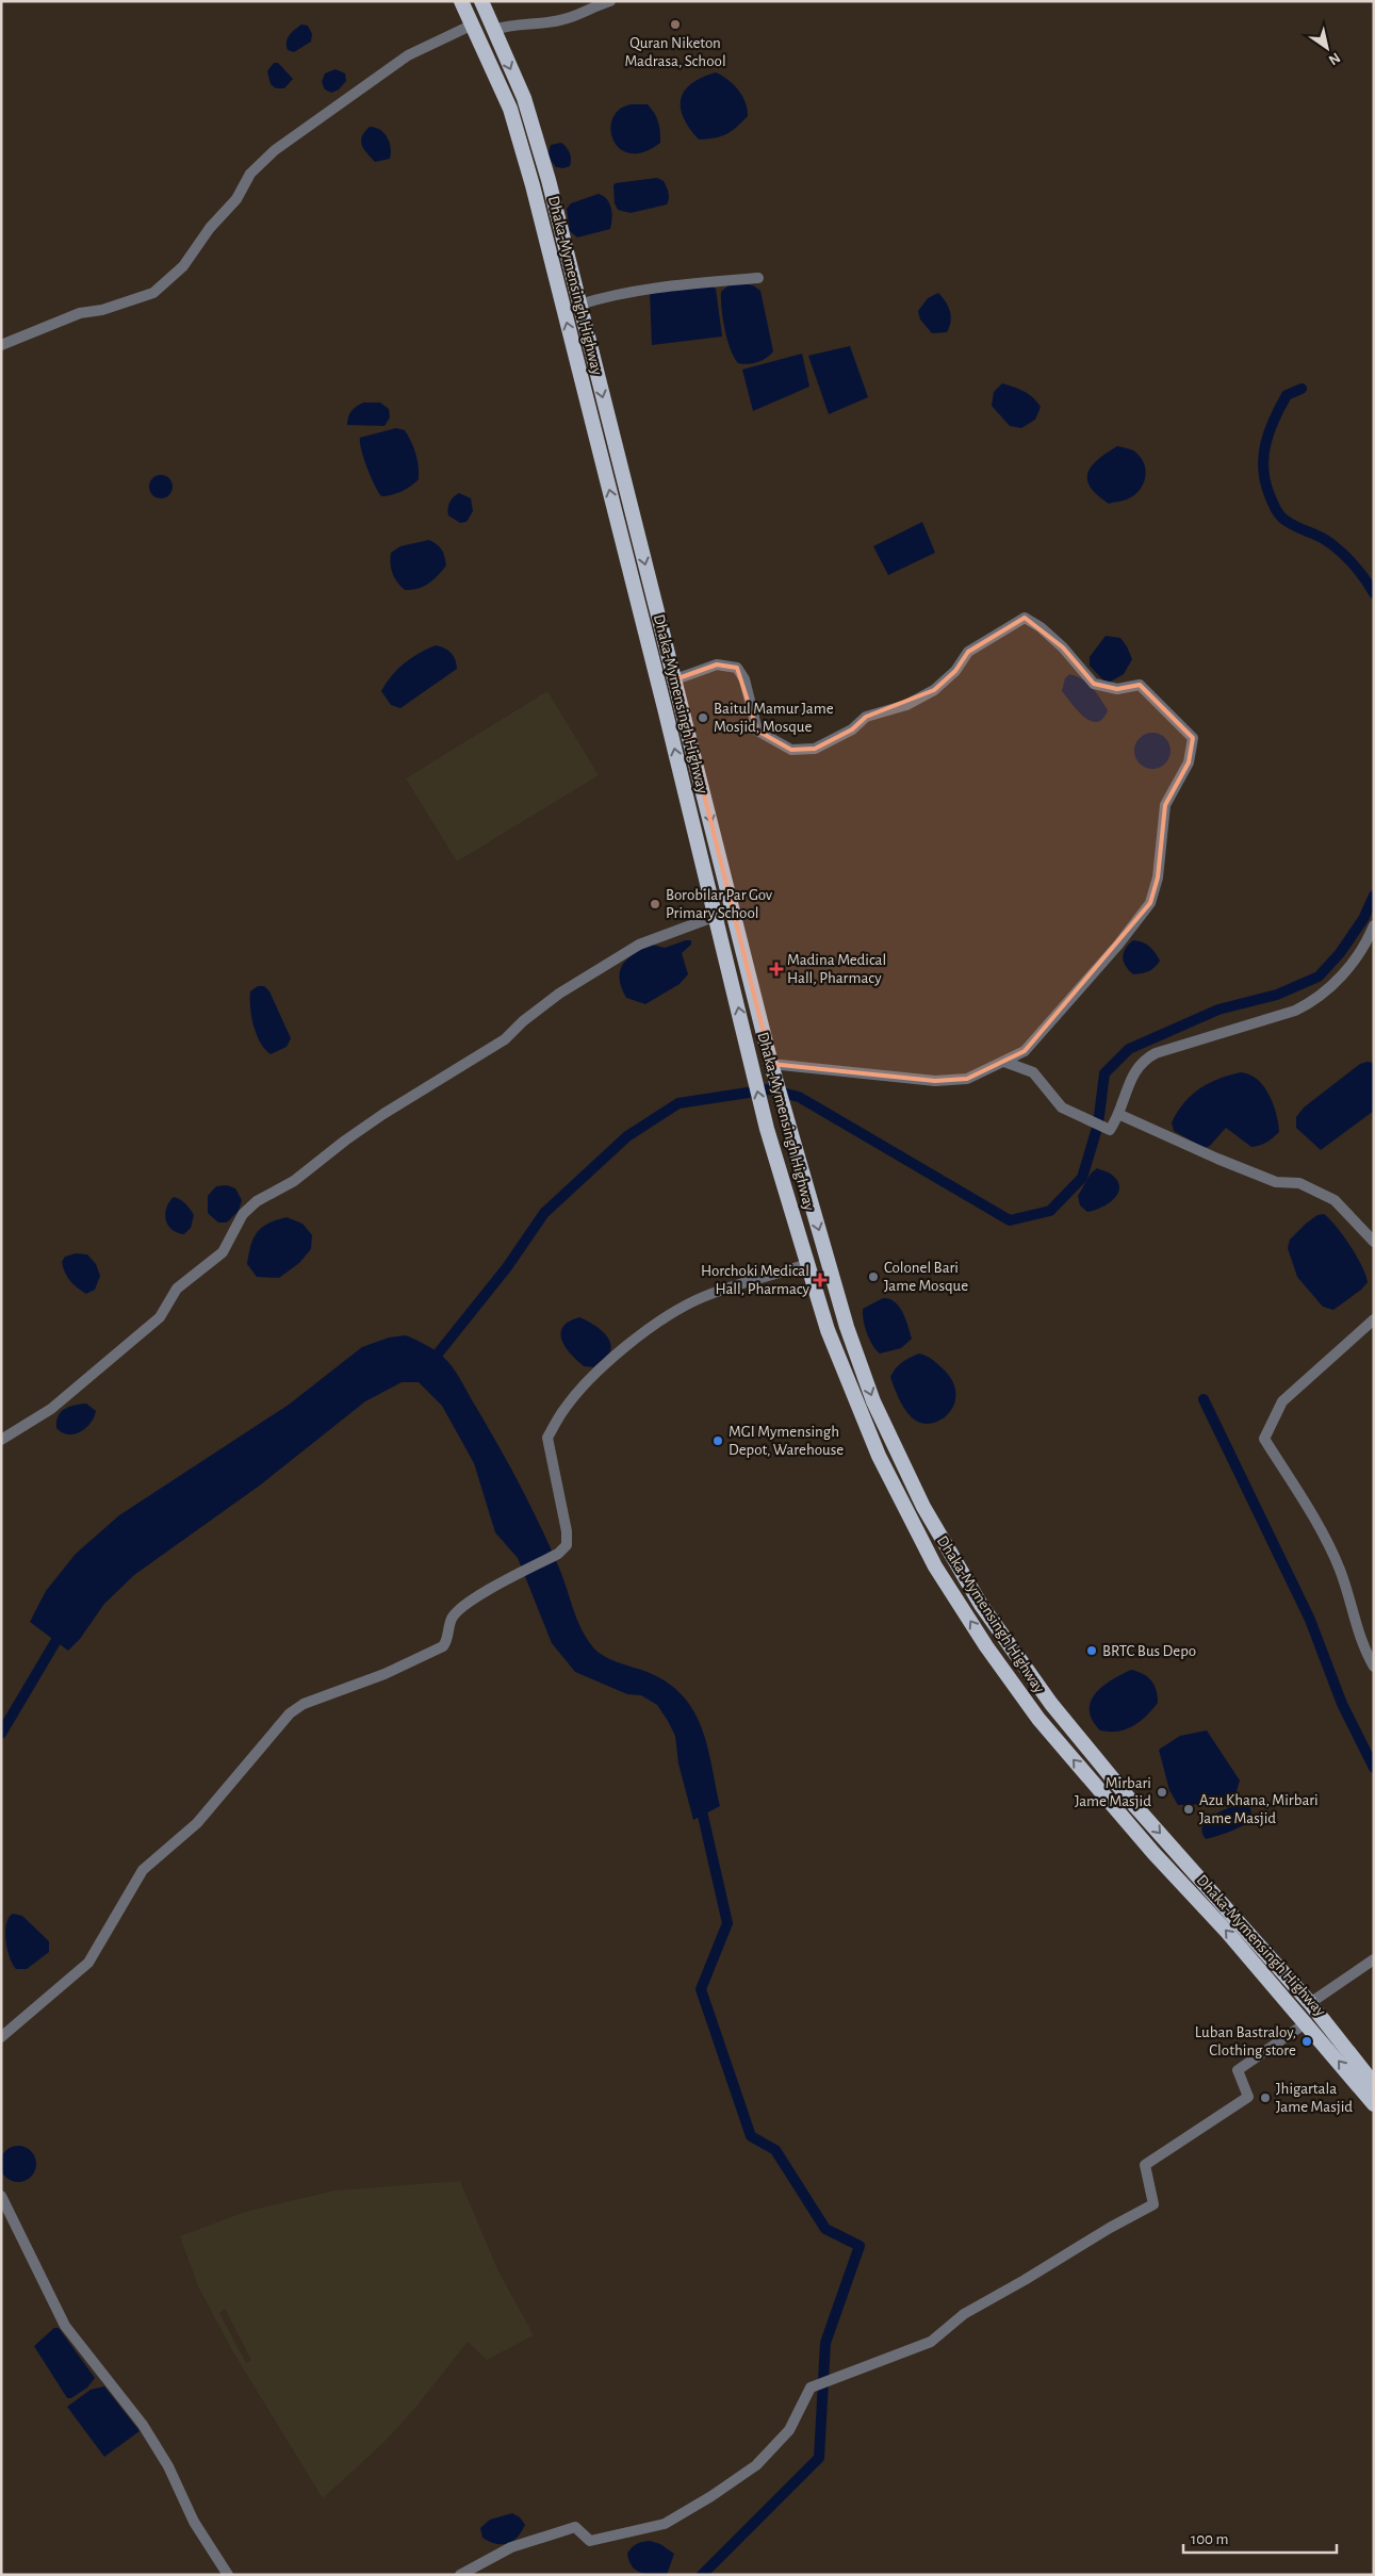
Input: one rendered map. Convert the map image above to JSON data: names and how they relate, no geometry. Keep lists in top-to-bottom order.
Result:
{
  "streets": {
    "highway": ["Dhaka-Mymensingh Highway"]
  },
  "places": {
    "other": [
      "Quran Niketon Madrasa, School",
      "Baitul Mamur Jame Mosjid, Mosque",
      "Borobilar Par Gov Primary School",
      "Colonel Bari Jame Mosque",
      "MGI Mymensingh Depot, Warehouse",
      "BRTC Bus Depo",
      "Mirbari Jame Masjid",
      "Azu Khana, Mirbari Jame Masjid",
      "Luban Bastraloy, Clothing store",
      "Jhigartala Jame Masjid"
    ],
    "health": ["Madina Medical Hall, Pharmacy", "Horchoki Medical Hall, Pharmacy"]
  },
  "scale_bar": "100 m",
  "north": "bottom right"
}
